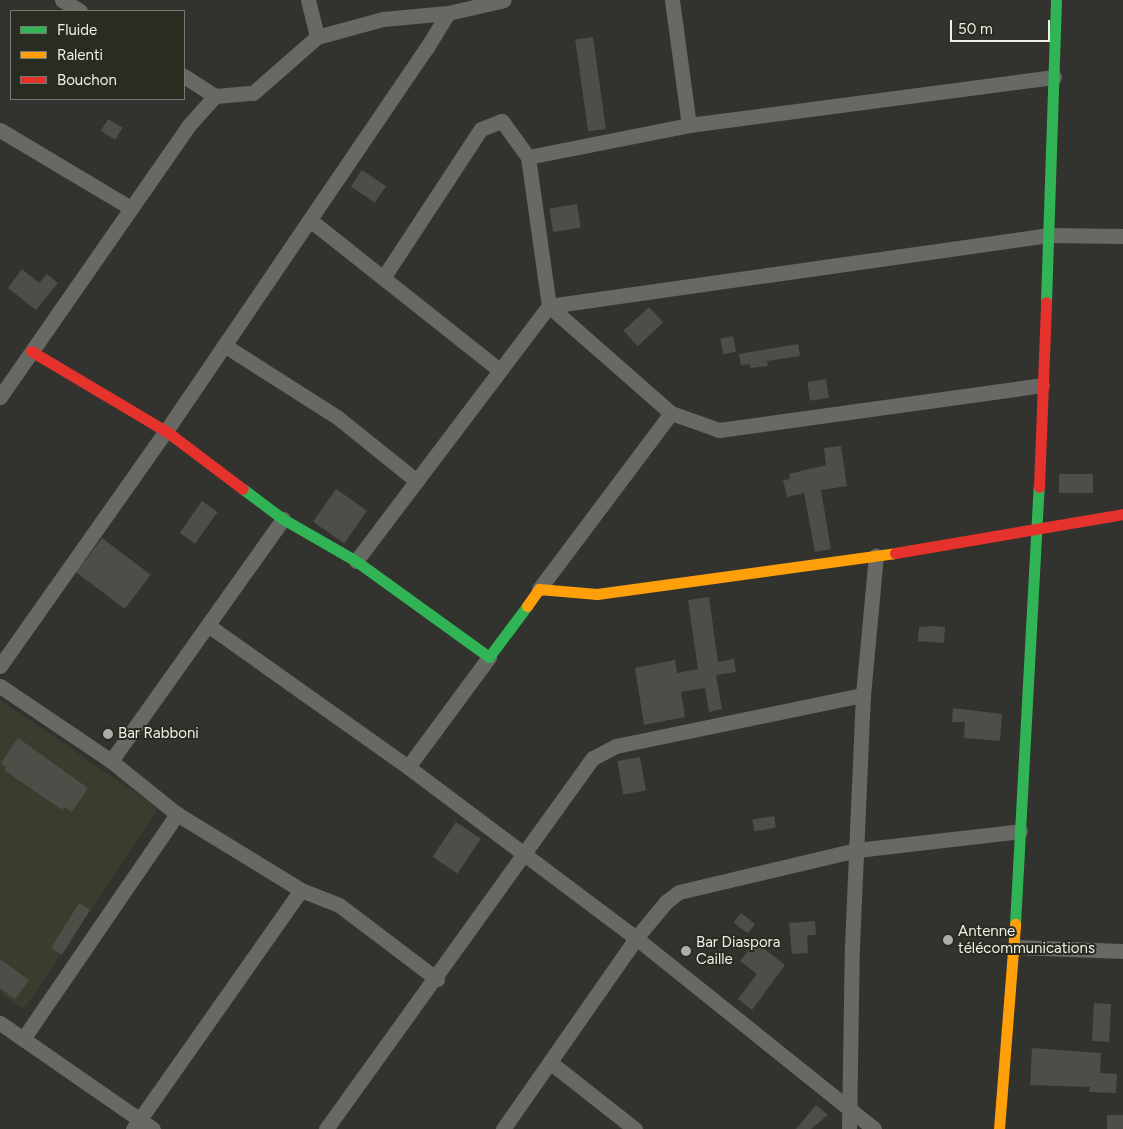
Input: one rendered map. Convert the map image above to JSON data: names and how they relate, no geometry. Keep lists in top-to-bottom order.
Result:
{
  "places": ["Bar Rabboni", "Antenne télécommunications", "Bar Diaspora Caille"],
  "legend": ["Fluide", "Ralenti", "Bouchon"],
  "scale_bar": "50 m"
}
